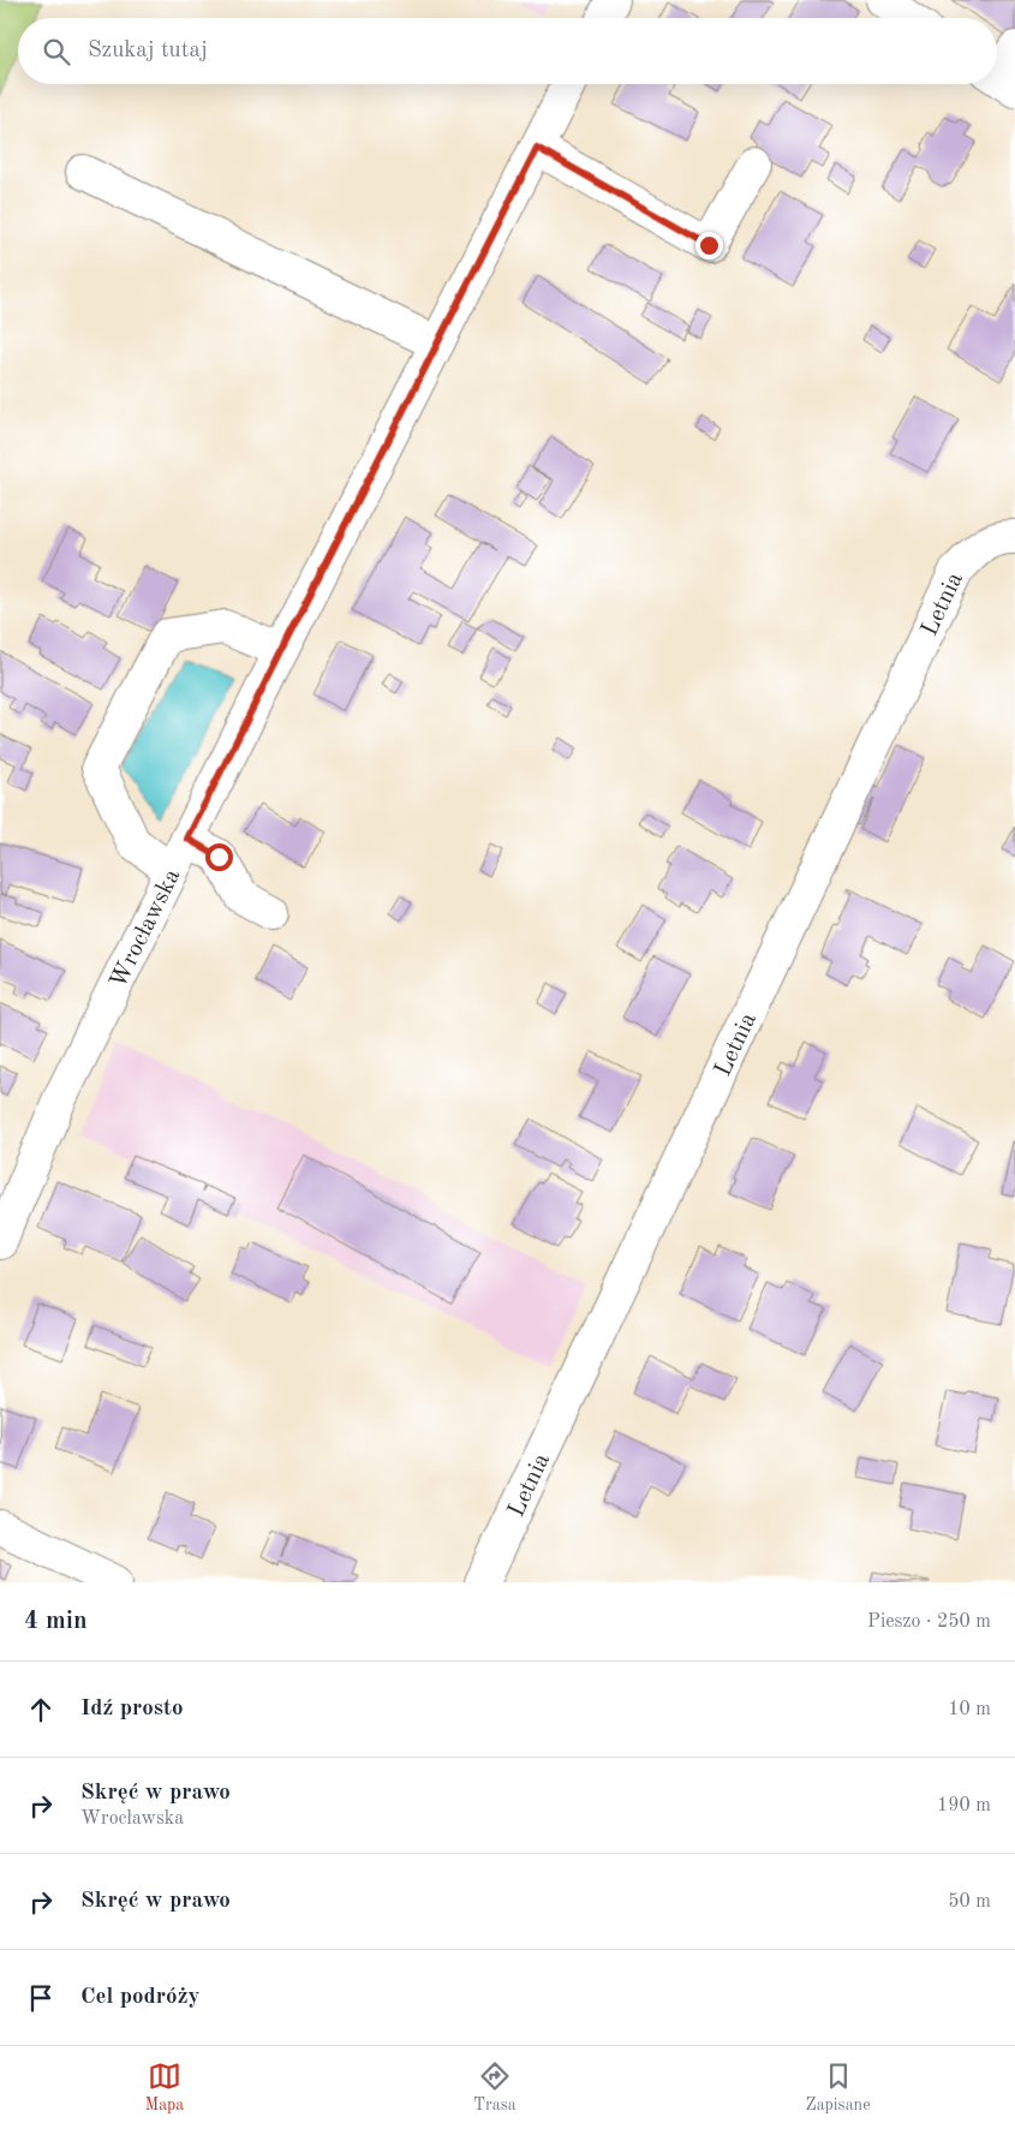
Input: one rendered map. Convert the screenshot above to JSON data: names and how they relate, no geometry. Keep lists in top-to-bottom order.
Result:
{
  "streets": {
    "street": ["Letnia", "Wrocławska"]
  },
  "page": {
    "search": "Szukaj tutaj",
    "heading": ["4 min", "Pieszo · 250 m"],
    "list": [
      ["Idź prosto", "10 m"],
      ["Skręć w prawo", "Wrocławska", "190 m"],
      ["Skręć w prawo", "50 m"],
      "Cel podróży"
    ],
    "nav": ["Mapa", "Trasa", "Zapisane"]
  }
}
